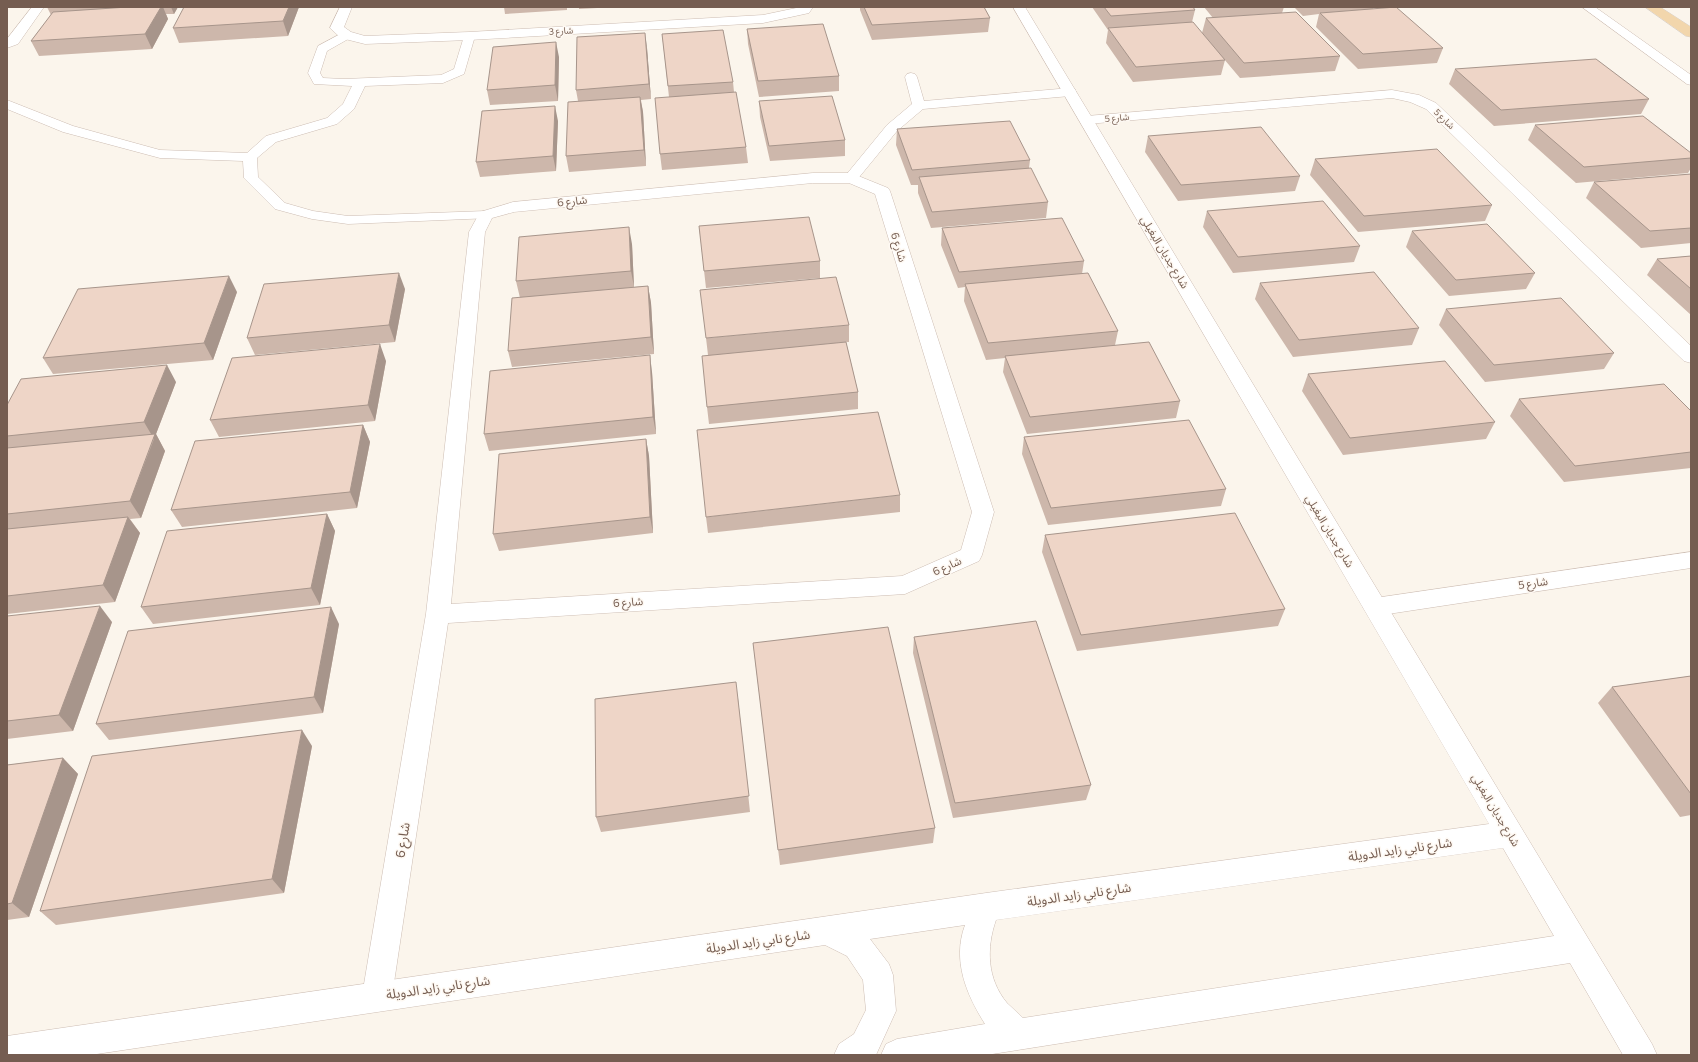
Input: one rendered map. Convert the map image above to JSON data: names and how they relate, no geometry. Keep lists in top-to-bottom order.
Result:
{
  "streets": {
    "street": [
      "شارع 3",
      "شارع 5",
      "شارع 6",
      "شارع جديان البغيلي",
      "شارع نابي زايد الدويلة"
    ]
  },
  "crossings": [
    ["شارع 5", "شارع جديان البغيلي"],
    ["شارع 6", "شارع نابي زايد الدويلة"],
    ["شارع جديان البغيلي", "شارع نابي زايد الدويلة"]
  ]
}
